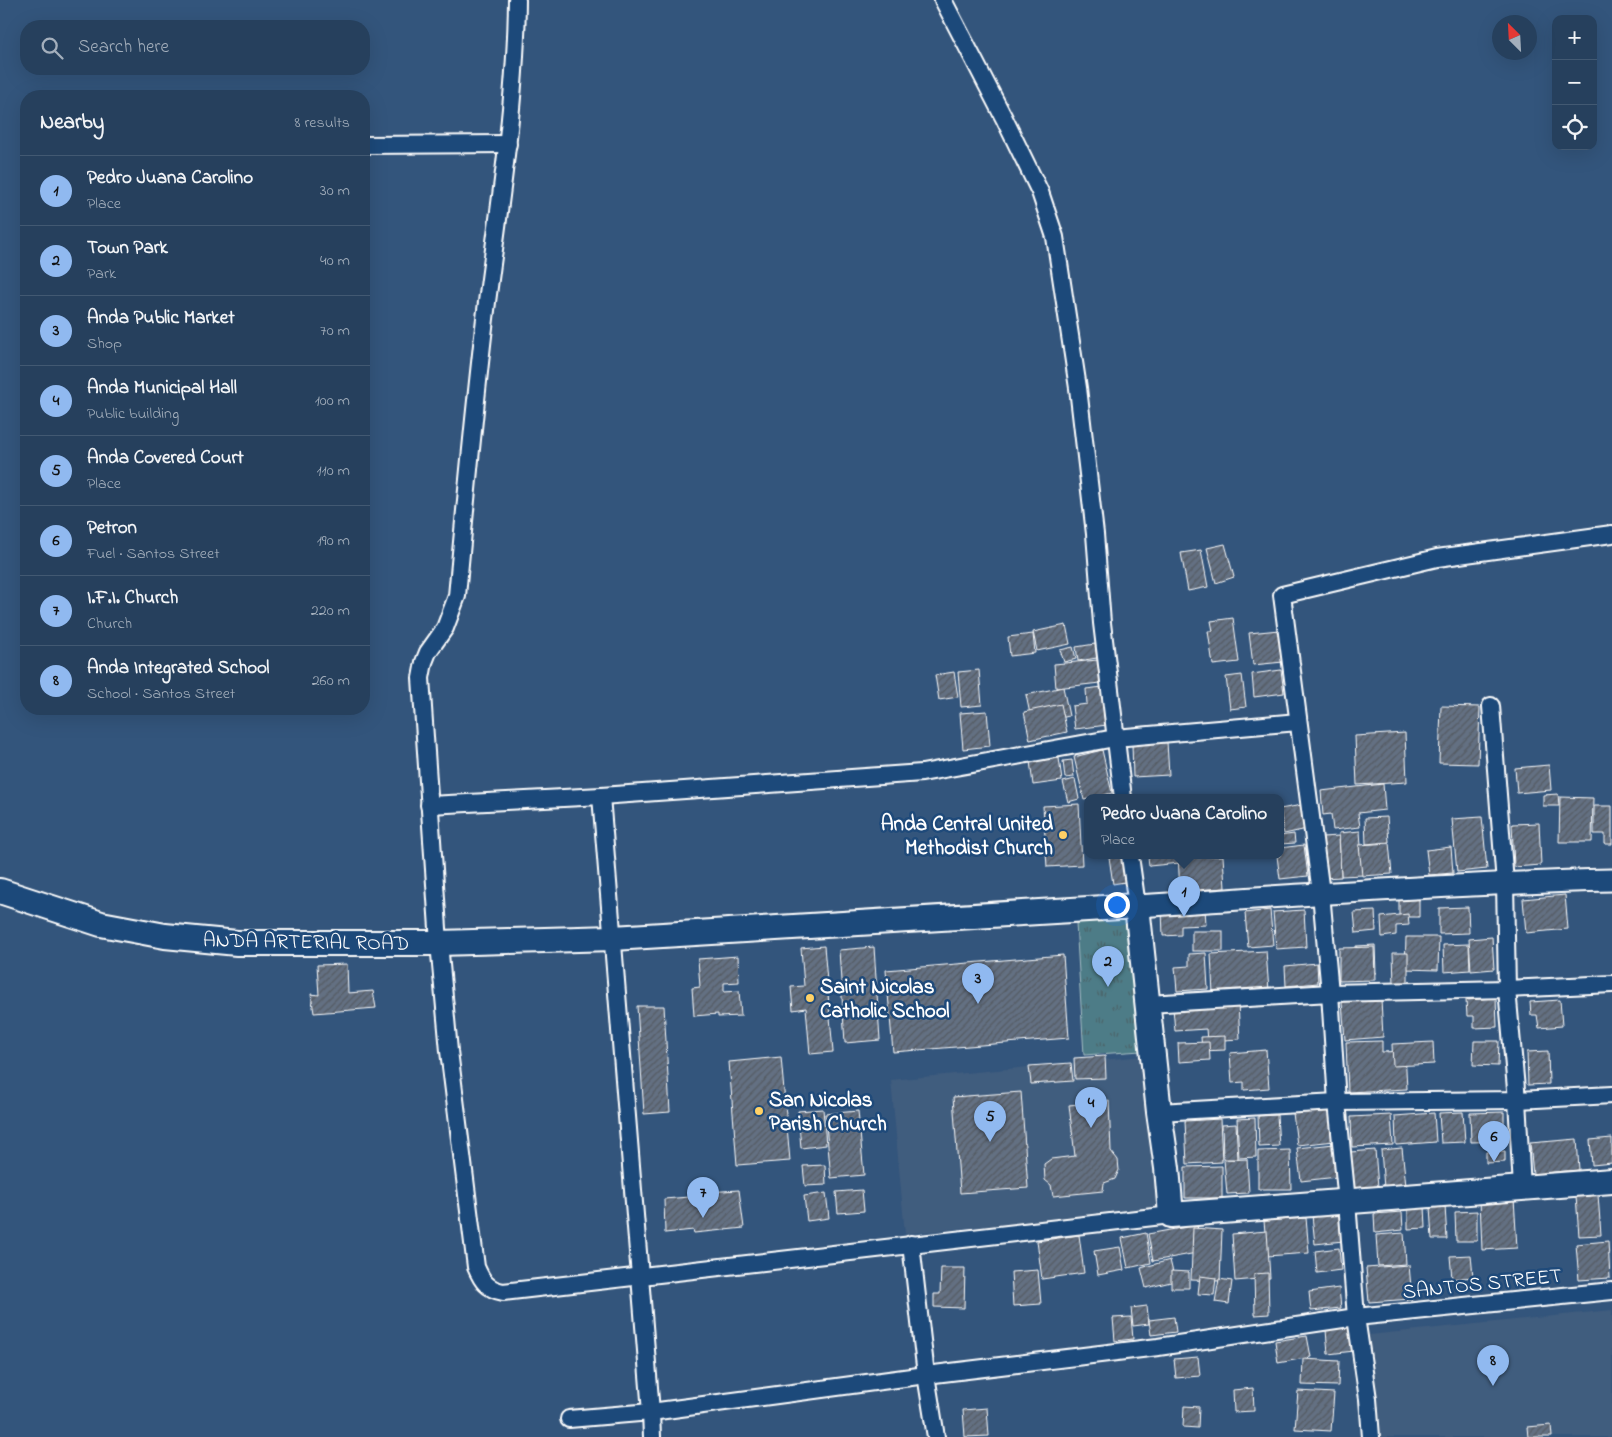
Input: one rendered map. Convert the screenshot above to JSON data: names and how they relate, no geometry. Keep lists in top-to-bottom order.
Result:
{
  "streets": {
    "main road": ["ANDA ARTERIAL ROAD"],
    "street": ["SANTOS STREET"]
  },
  "places": ["Anda Central United Methodist Church", "Saint Nicolas Catholic School", "San Nicolas Parish Church"],
  "north": "top left",
  "page": {
    "map_buttons": ["+", "−"],
    "search": "Search here",
    "heading": ["Nearby", "8 results"],
    "list": [
      {
        "mark": "1",
        "name": "Pedro Juana Carolino",
        "note": "Place",
        "value": "30 m"
      },
      {
        "mark": "2",
        "name": "Town Park",
        "note": "Park",
        "value": "40 m"
      },
      {
        "mark": "3",
        "name": "Anda Public Market",
        "note": "Shop",
        "value": "70 m"
      },
      {
        "mark": "4",
        "name": "Anda Municipal Hall",
        "note": "Public building",
        "value": "100 m"
      },
      {
        "mark": "5",
        "name": "Anda Covered Court",
        "note": "Place",
        "value": "110 m"
      },
      {
        "mark": "6",
        "name": "Petron",
        "note": "Fuel · Santos Street",
        "value": "190 m"
      },
      {
        "mark": "7",
        "name": "I.F.I. Church",
        "note": "Church",
        "value": "220 m"
      },
      {
        "mark": "8",
        "name": "Anda Integrated School",
        "note": "School · Santos Street",
        "value": "260 m"
      }
    ],
    "popup": ["Pedro Juana Carolino", "Place"],
    "pins": [
      "1",
      "2",
      "3",
      "4",
      "5",
      "6",
      "7",
      "8"
    ]
  }
}
